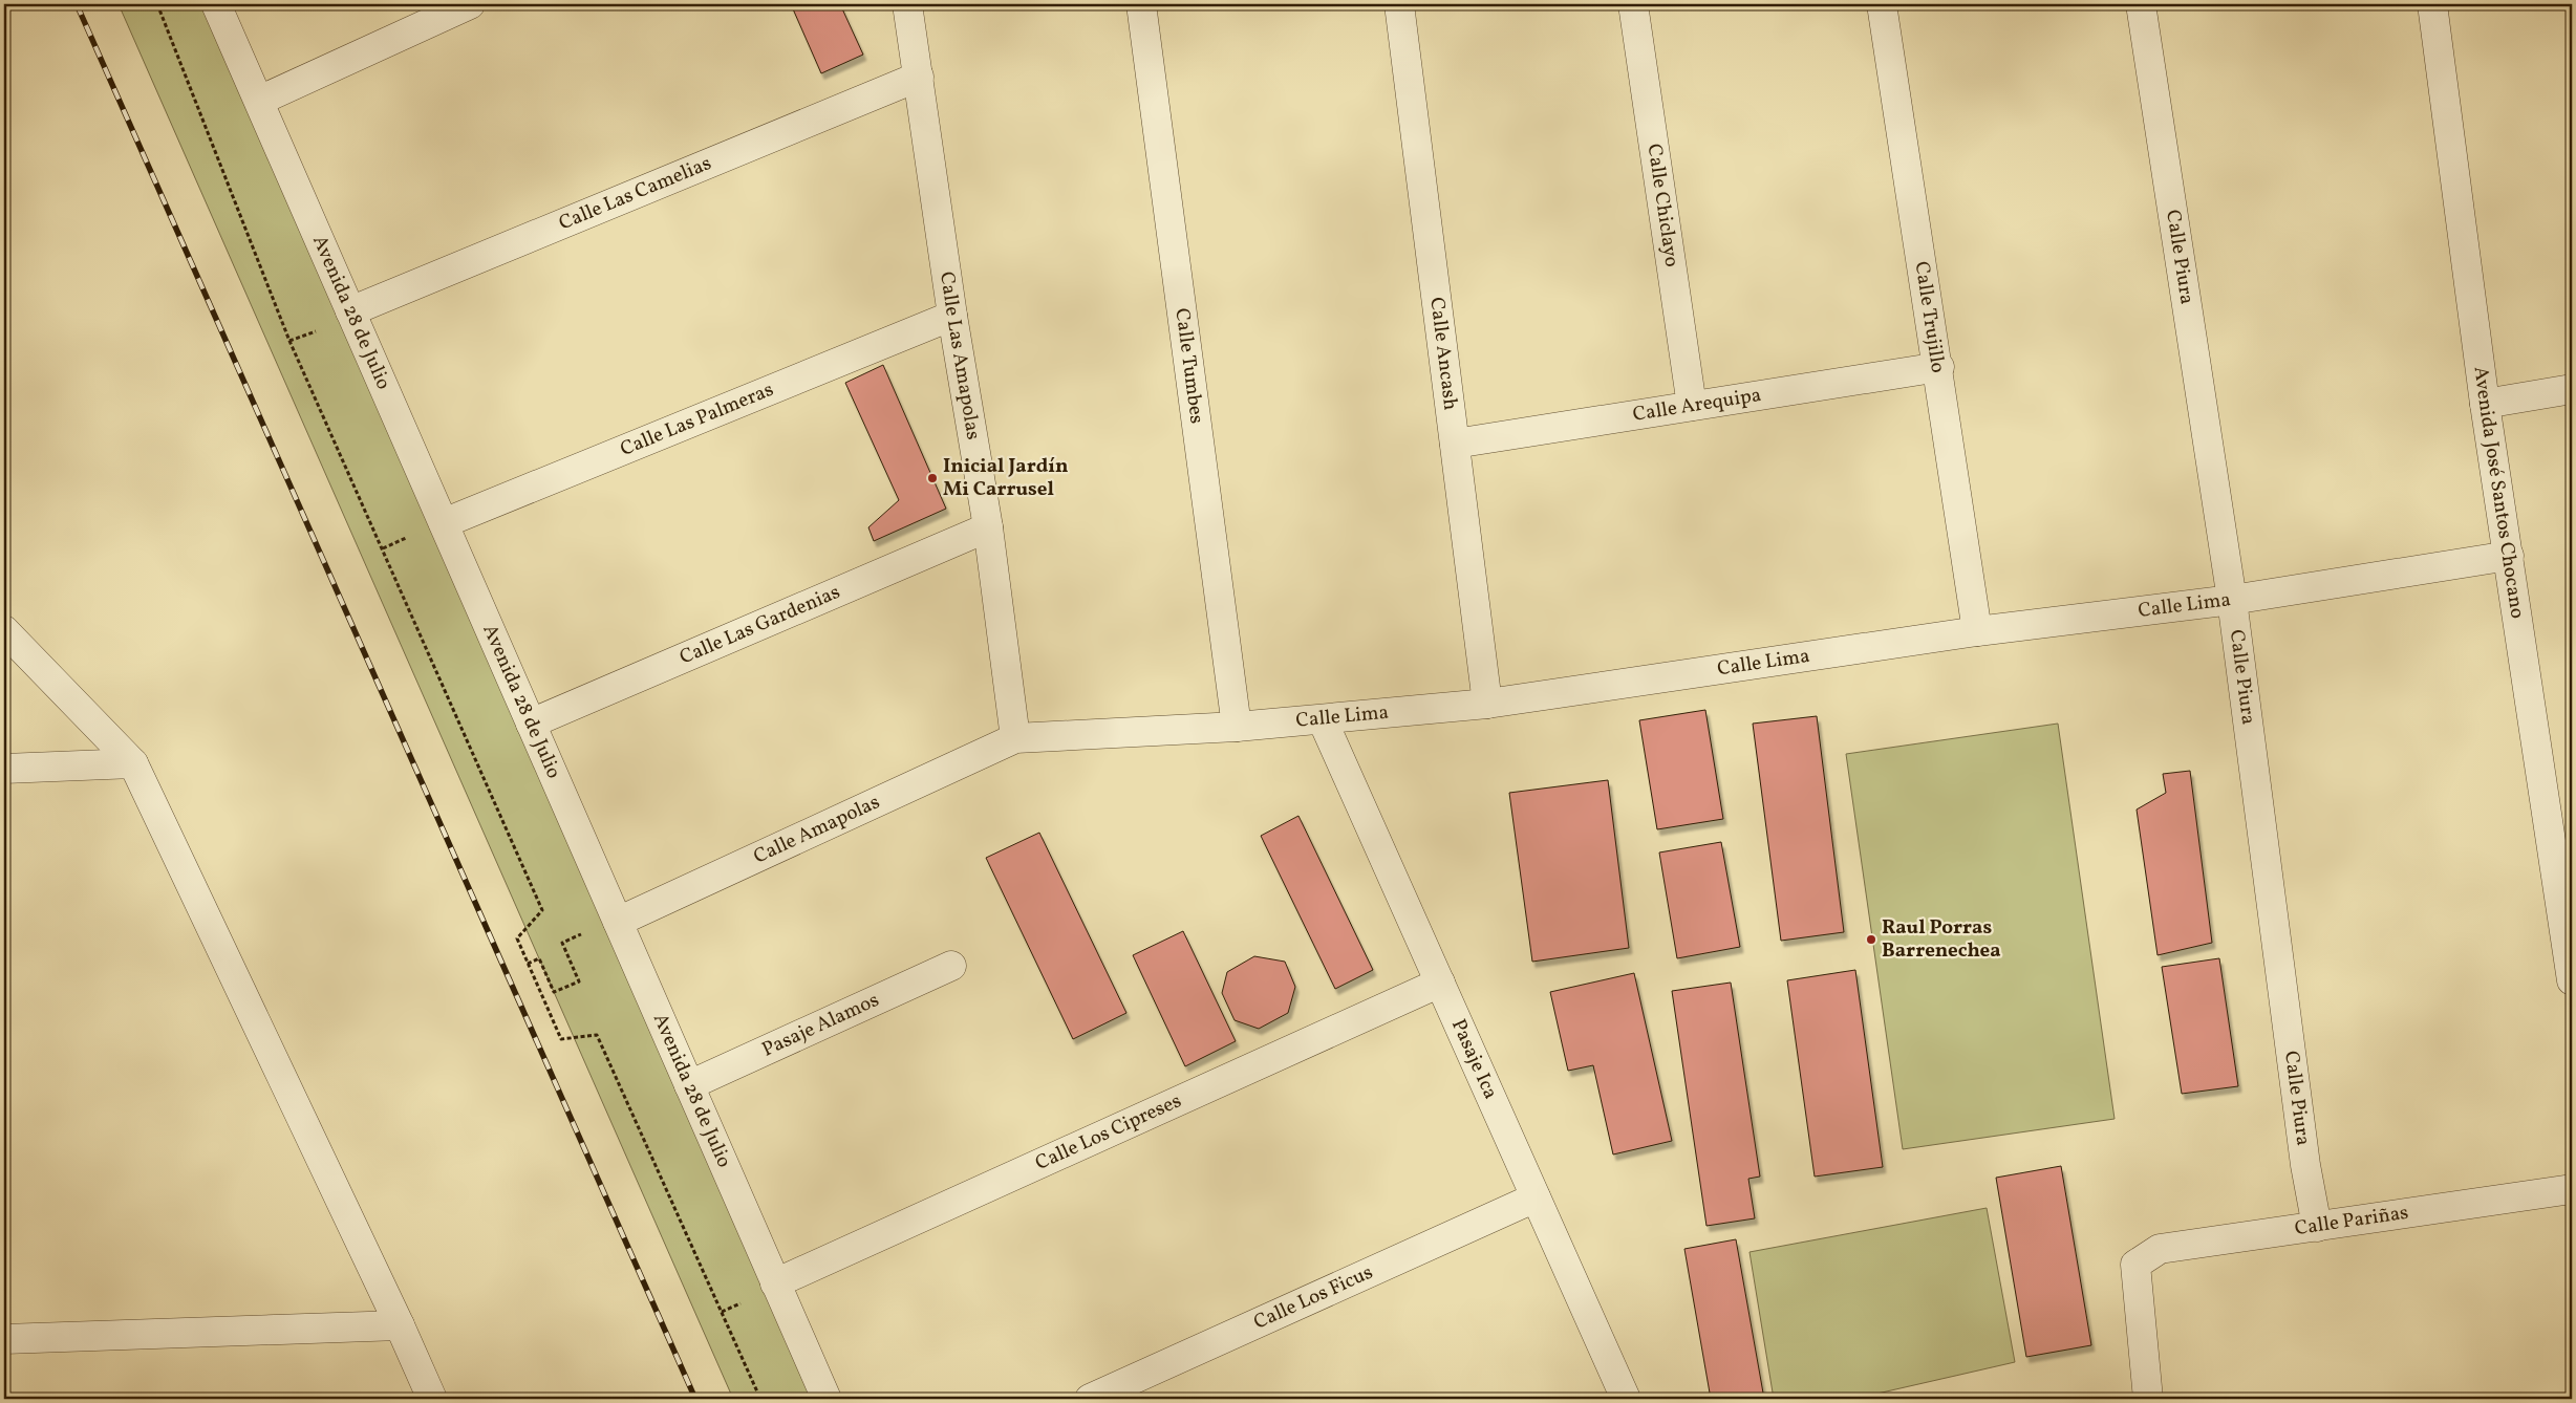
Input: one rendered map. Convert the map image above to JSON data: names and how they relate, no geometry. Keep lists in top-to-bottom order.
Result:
{
  "streets": {
    "street": [
      "Calle Las Camelias",
      "Calle Chiclayo",
      "Calle Piura",
      "Avenida 28 de Julio",
      "Calle Trujillo",
      "Calle Ancash",
      "Calle Las Amapolas",
      "Calle Tumbes",
      "Calle Arequipa",
      "Calle Las Palmeras",
      "Avenida José Santos Chocano",
      "Calle Lima",
      "Calle Las Gardenias",
      "Calle Amapolas",
      "Pasaje Alamos",
      "Pasaje Ica",
      "Calle Los Cipreses",
      "Calle Pariñas",
      "Calle Los Ficus"
    ]
  },
  "crossings": [
    ["Calle Las Camelias", "Avenida 28 de Julio"],
    ["Calle Las Camelias", "Calle Las Amapolas"],
    ["Calle Chiclayo", "Calle Arequipa"],
    ["Calle Piura", "Calle Lima"],
    ["Calle Piura", "Calle Pariñas"],
    ["Avenida 28 de Julio", "Calle Las Palmeras"],
    ["Avenida 28 de Julio", "Calle Las Gardenias"],
    ["Avenida 28 de Julio", "Calle Amapolas"],
    ["Avenida 28 de Julio", "Pasaje Alamos"],
    ["Avenida 28 de Julio", "Calle Los Cipreses"],
    ["Calle Trujillo", "Calle Arequipa"],
    ["Calle Trujillo", "Calle Lima"],
    ["Calle Ancash", "Calle Arequipa"],
    ["Calle Ancash", "Calle Lima"],
    ["Calle Las Amapolas", "Calle Las Palmeras"],
    ["Calle Las Amapolas", "Calle Lima"],
    ["Calle Las Amapolas", "Calle Las Gardenias"],
    ["Calle Las Amapolas", "Calle Amapolas"],
    ["Calle Tumbes", "Calle Lima"],
    ["Avenida José Santos Chocano", "Calle Lima"],
    ["Calle Lima", "Calle Amapolas"],
    ["Calle Lima", "Pasaje Ica"],
    ["Pasaje Ica", "Calle Los Cipreses"],
    ["Pasaje Ica", "Calle Los Ficus"]
  ],
  "places": ["Inicial Jardín Mi Carrusel", "Raul Porras Barrenechea"]
}
